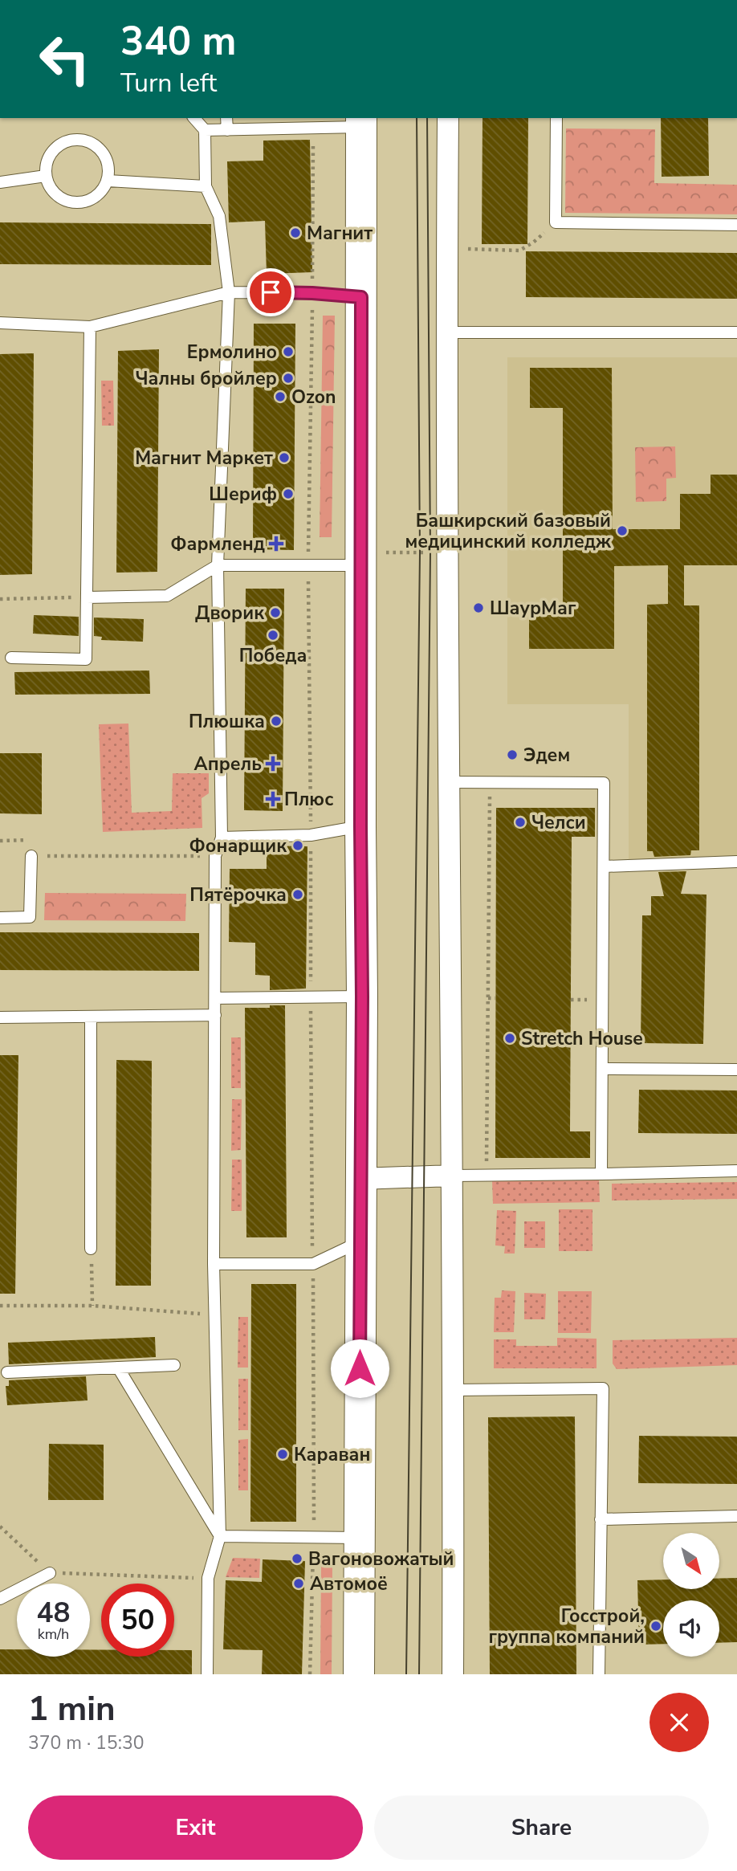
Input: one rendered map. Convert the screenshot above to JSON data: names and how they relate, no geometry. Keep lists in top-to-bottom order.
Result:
{
  "places": {
    "other": [
      "Магнит",
      "Ермолино",
      "Чалны бройлер",
      "Ozon",
      "Магнит Маркет",
      "Шериф",
      "Башкирский базовый медицинский колледж",
      "ШаурМаг",
      "Дворик",
      "Победа",
      "Плюшка",
      "Эдем",
      "Челси",
      "Фонарщик",
      "Пятёрочка",
      "Stretch House",
      "Караван",
      "Вагоновожатый",
      "Автомоё",
      "Госстрой, группа компаний"
    ],
    "health": ["Фармленд", "Апрель", "Плюс"]
  },
  "north": "bottom right",
  "page": {
    "turn": ["340 m", "Turn left"],
    "speed": "48 km/h",
    "limit": "50",
    "heading": ["1 min", "370 m · 15:30"],
    "buttons": ["Exit", "Share"]
  }
}
